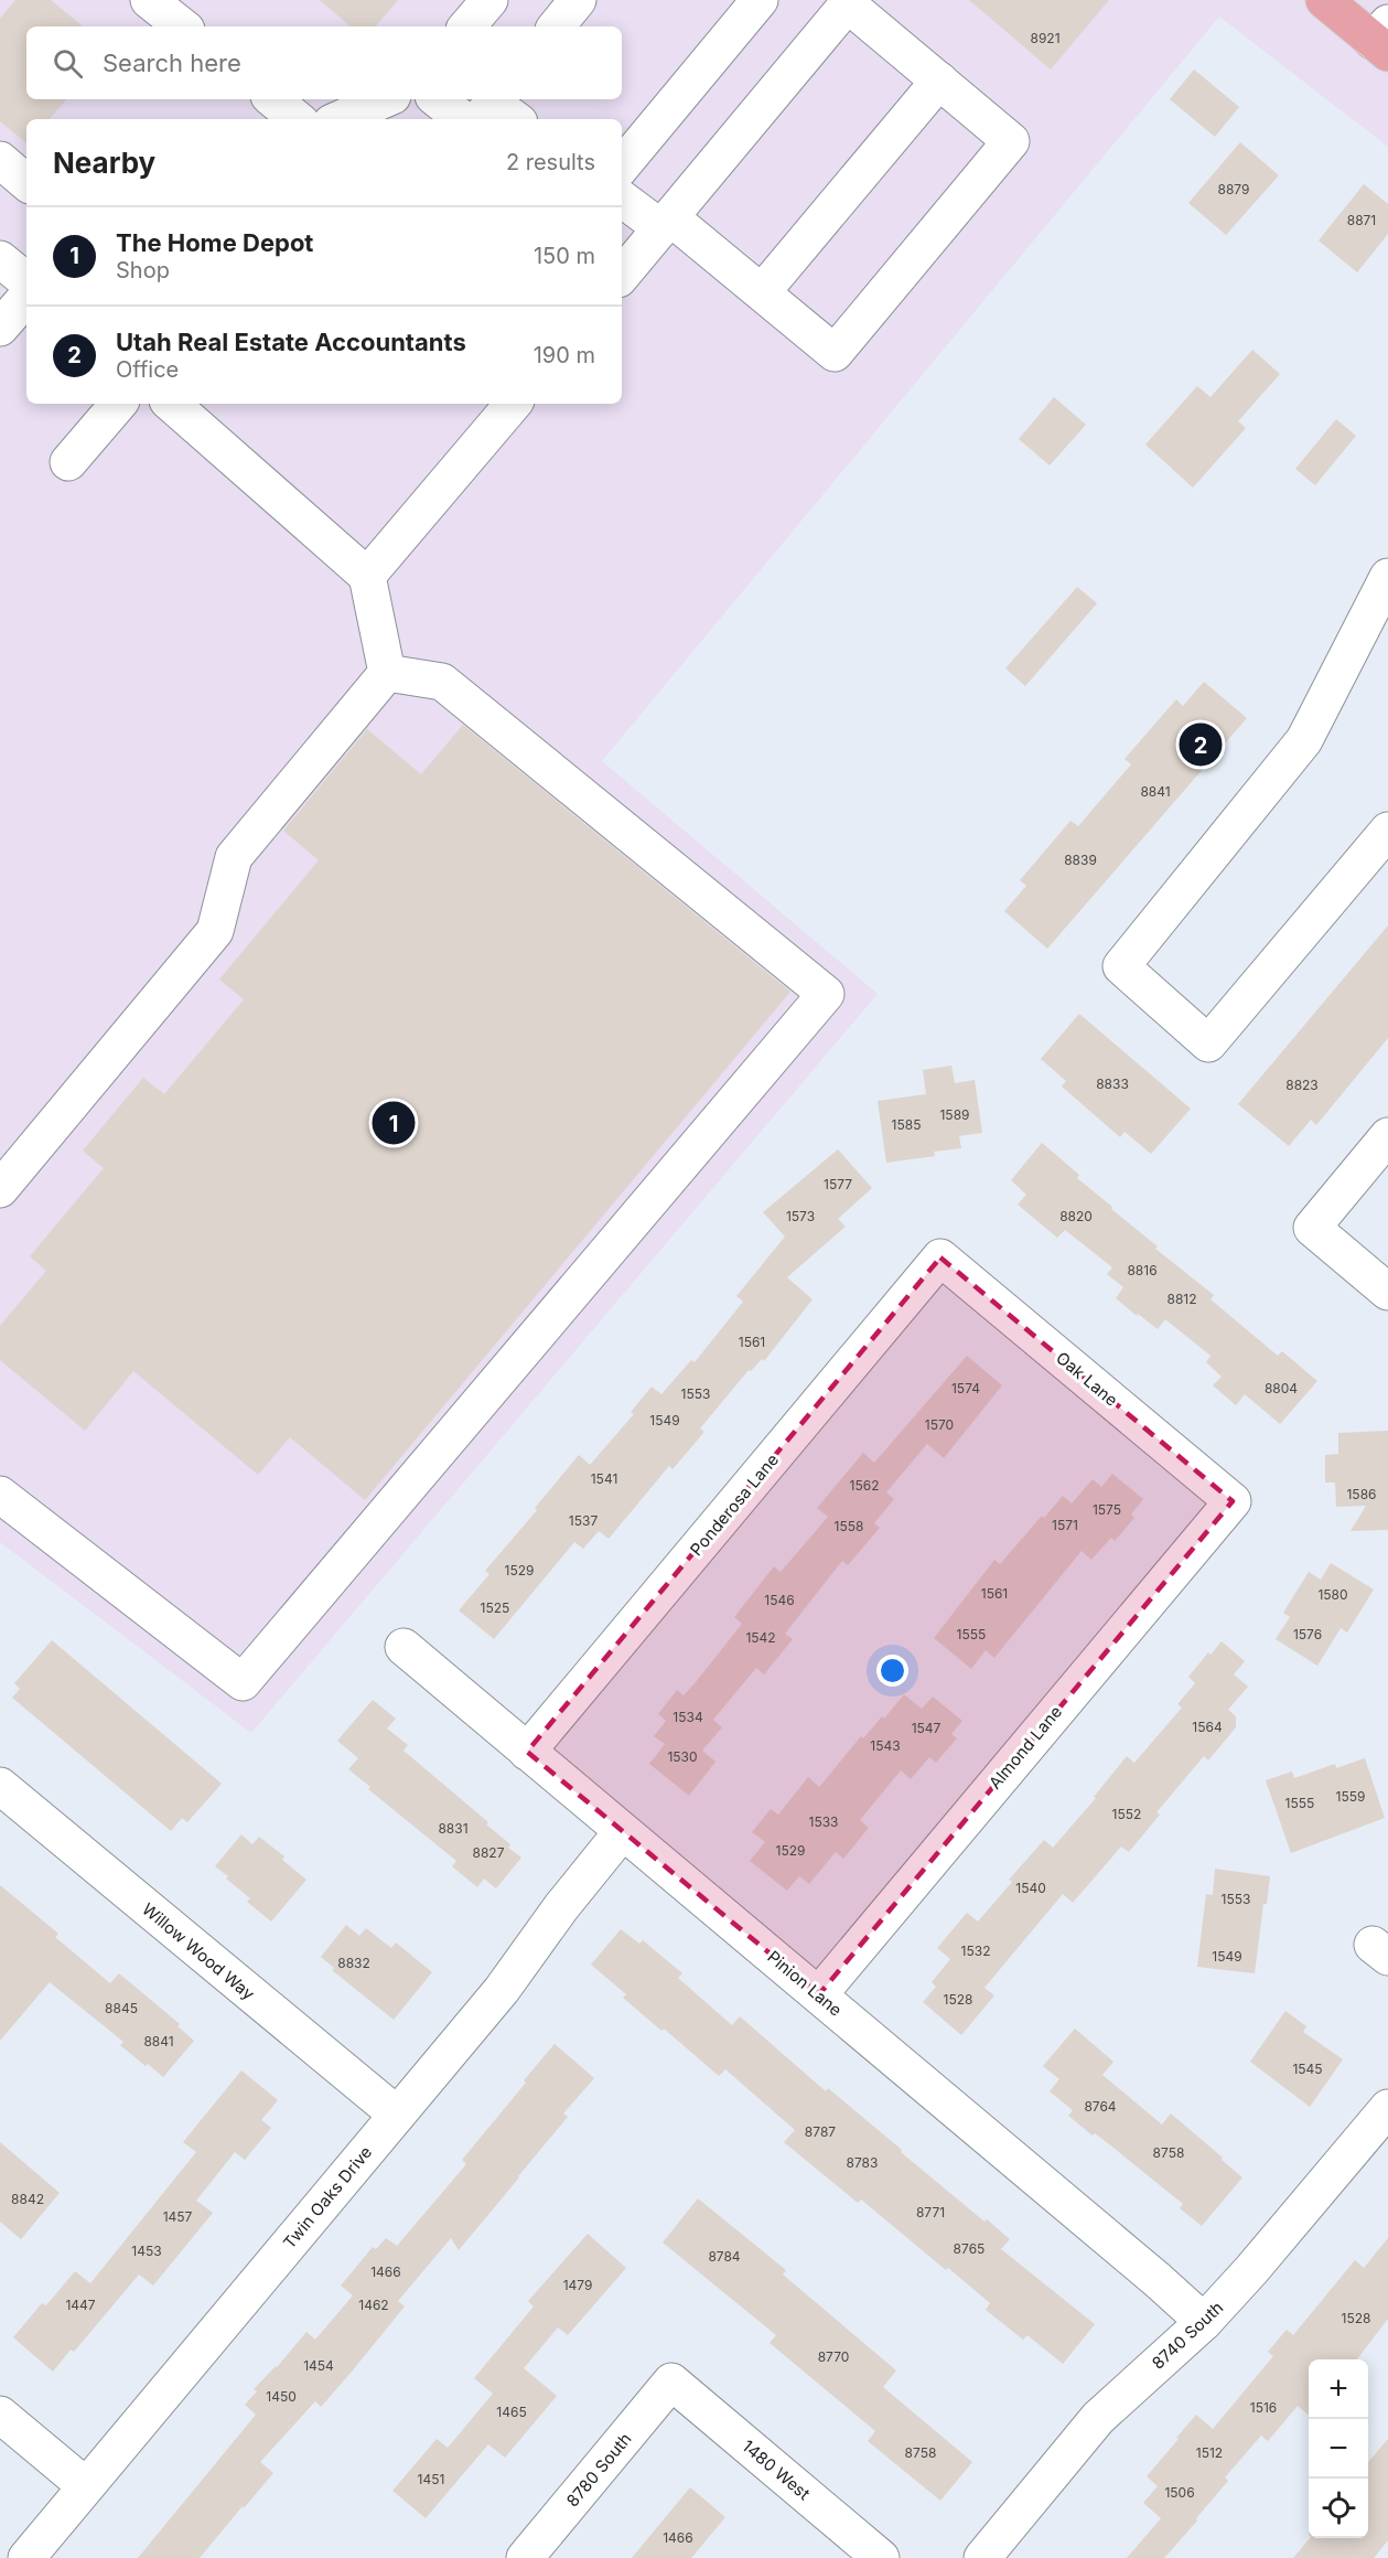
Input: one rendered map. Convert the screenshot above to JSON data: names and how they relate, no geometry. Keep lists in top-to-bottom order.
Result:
{
  "streets": {
    "street": [
      "Oak Lane",
      "Ponderosa Lane",
      "Almond Lane",
      "Willow Wood Way",
      "Pinion Lane",
      "Twin Oaks Drive",
      "8740 South",
      "8780 South",
      "1480 West"
    ]
  },
  "crossings": [
    ["Oak Lane", "Ponderosa Lane"],
    ["Oak Lane", "Almond Lane"],
    ["Ponderosa Lane", "Pinion Lane"],
    ["Almond Lane", "Pinion Lane"],
    ["Willow Wood Way", "Twin Oaks Drive"],
    ["Pinion Lane", "Twin Oaks Drive"],
    ["Pinion Lane", "8740 South"],
    ["8780 South", "1480 West"]
  ],
  "house_numbers": [
    "8921",
    "8879",
    "8871",
    "8841",
    "8839",
    "8833",
    "8823",
    "1589",
    "1585",
    "1577",
    "1573",
    "8820",
    "8816",
    "8812",
    "1561",
    "1574",
    "8804",
    "1553",
    "1549",
    "1570",
    "1541",
    "1562",
    "1586",
    "1575",
    "1537",
    "1571",
    "1558",
    "1529",
    "1561",
    "1580",
    "1546",
    "1525",
    "1555",
    "1576",
    "1542",
    "1534",
    "1564",
    "1547",
    "1543",
    "1530",
    "1559",
    "1555",
    "1552",
    "1533",
    "8831",
    "1529",
    "8827",
    "1540",
    "1553",
    "1532",
    "1549",
    "8832",
    "1528",
    "8845",
    "8841",
    "1545",
    "8764",
    "8787",
    "8758",
    "8783",
    "8842",
    "8771",
    "1457",
    "8765",
    "1453",
    "8784",
    "1466",
    "1479",
    "1447",
    "1462",
    "1528",
    "8770",
    "1454",
    "1450",
    "1516",
    "1465",
    "8758",
    "1512",
    "1451",
    "1506",
    "1466"
  ],
  "page": {
    "search": "Search here",
    "heading": ["Nearby", "2 results"],
    "list": [
      {
        "mark": "1",
        "name": "The Home Depot",
        "note": "Shop",
        "value": "150 m"
      },
      {
        "mark": "2",
        "name": "Utah Real Estate Accountants",
        "note": "Office",
        "value": "190 m"
      }
    ],
    "pins": ["2", "1"],
    "map_buttons": ["+", "−"]
  }
}
